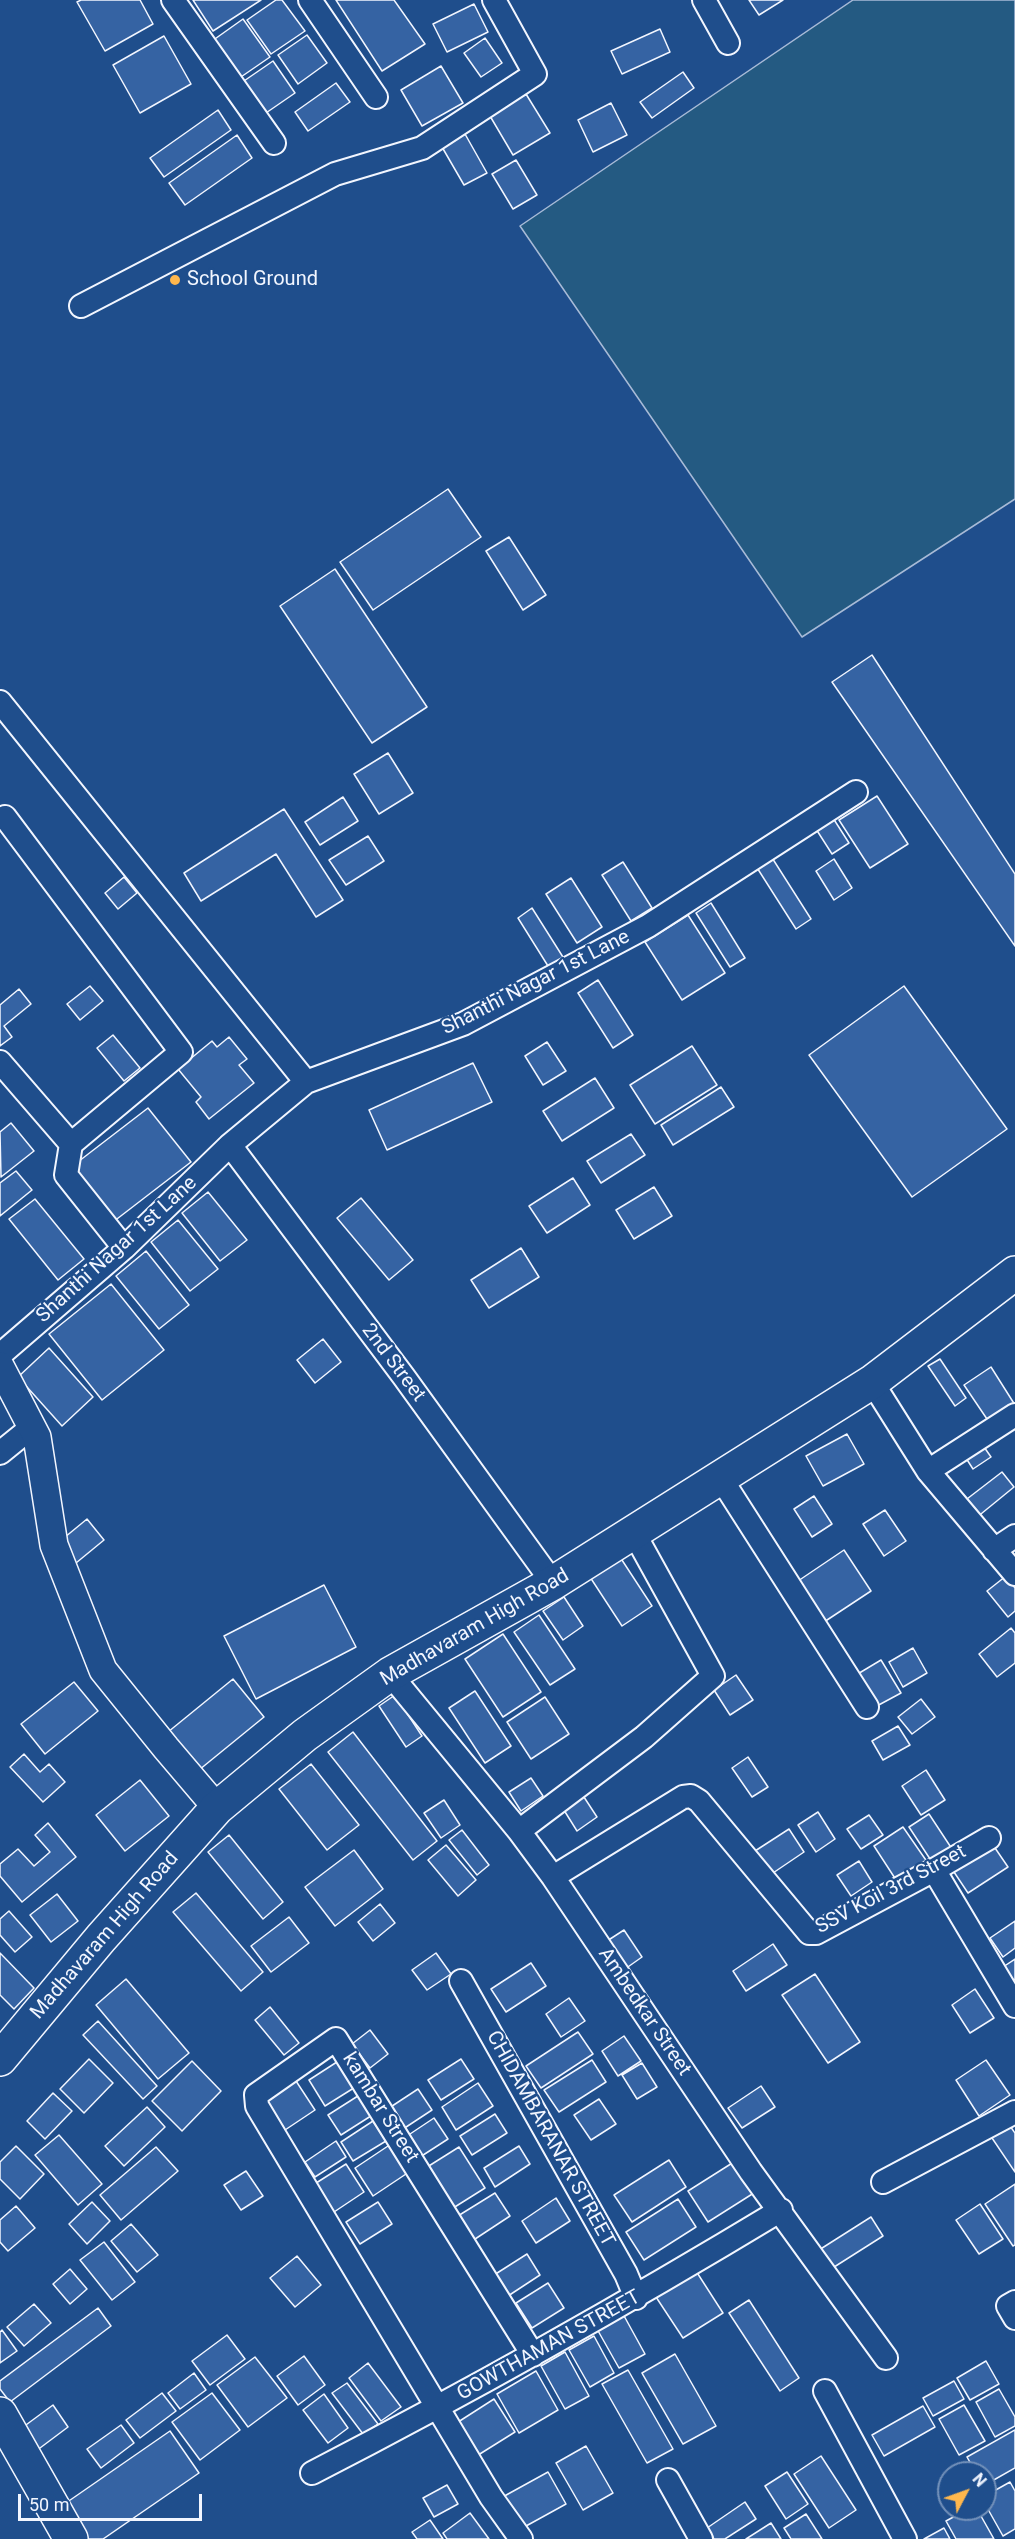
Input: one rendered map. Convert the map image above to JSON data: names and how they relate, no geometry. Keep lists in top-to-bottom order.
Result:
{
  "streets": {
    "main road": ["Madhavaram High Road"],
    "street": [
      "Shanthi Nagar 1st Lane",
      "2nd Street",
      "SSV Koil 3rd Street",
      "Ambedkar Street",
      "kambar Street",
      "CHIDAMBARANAR STREET",
      "GOWTHAMAN STREET"
    ]
  },
  "crossings": [
    ["Shanthi Nagar 1st Lane", "2nd Street"],
    ["2nd Street", "Madhavaram High Road"],
    ["Madhavaram High Road", "Ambedkar Street"],
    ["SSV Koil 3rd Street", "Ambedkar Street"],
    ["Ambedkar Street", "GOWTHAMAN STREET"],
    ["kambar Street", "GOWTHAMAN STREET"],
    ["CHIDAMBARANAR STREET", "GOWTHAMAN STREET"]
  ],
  "places": ["School Ground"],
  "scale_bar": "50 m",
  "north": "top right"
}
